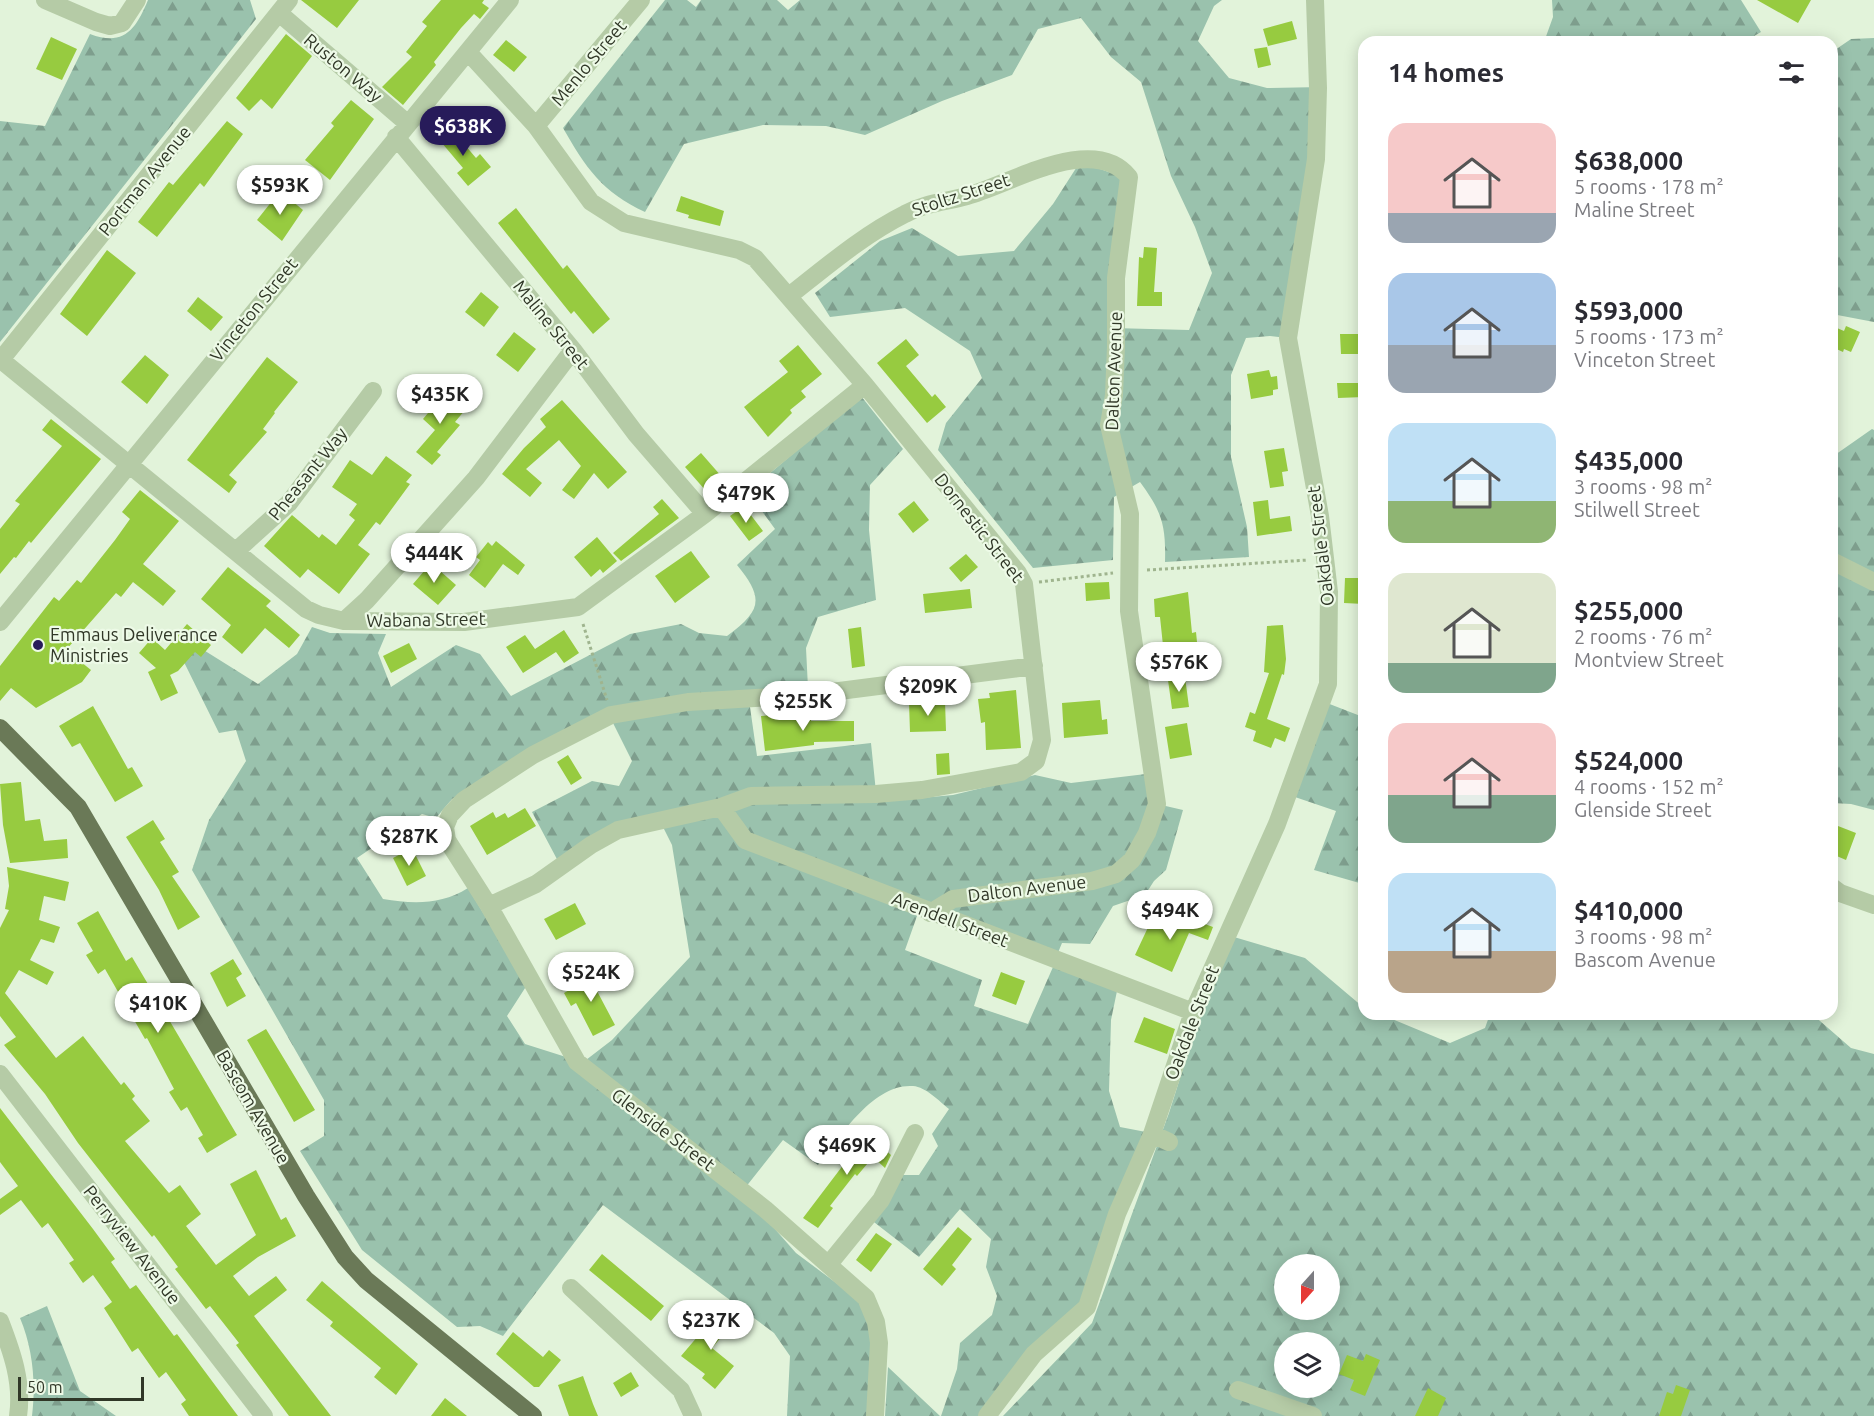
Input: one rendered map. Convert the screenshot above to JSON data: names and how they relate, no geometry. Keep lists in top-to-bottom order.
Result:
{
  "streets": {
    "main road": ["Bascom Avenue"],
    "street": [
      "Menlo Street",
      "Ruston Way",
      "Portman Avenue",
      "Stoltz Street",
      "Vinceton Street",
      "Maline Street",
      "Dalton Avenue",
      "Pheasant Way",
      "Dornestic Street",
      "Oakdale Street",
      "Wabana Street",
      "Arendell Street",
      "Glenside Street",
      "Perryview Avenue"
    ]
  },
  "crossings": [
    ["Menlo Street", "Dornestic Street"],
    ["Ruston Way", "Portman Avenue"],
    ["Ruston Way", "Vinceton Street"],
    ["Ruston Way", "Maline Street"],
    ["Portman Avenue", "Wabana Street"],
    ["Stoltz Street", "Dalton Avenue"],
    ["Stoltz Street", "Dornestic Street"],
    ["Vinceton Street", "Maline Street"],
    ["Vinceton Street", "Dornestic Street"],
    ["Vinceton Street", "Wabana Street"],
    ["Maline Street", "Wabana Street"],
    ["Dalton Avenue", "Arendell Street"],
    ["Pheasant Way", "Wabana Street"],
    ["Dornestic Street", "Wabana Street"],
    ["Dornestic Street", "Arendell Street"],
    ["Dornestic Street", "Glenside Street"],
    ["Oakdale Street", "Arendell Street"]
  ],
  "places": ["Emmaus Deliverance Ministries"],
  "scale_bar": "50 m",
  "north": "bottom",
  "page": {
    "heading": "14 homes",
    "price": [
      "$638K",
      "$593K",
      "$435K",
      "$479K",
      "$444K",
      "$576K",
      "$209K",
      "$255K",
      "$287K",
      "$494K",
      "$524K",
      "$410K",
      "$469K",
      "$237K"
    ],
    "list": [
      {
        "name": "$638,000",
        "note": "5 rooms · 178 m² · Maline Street"
      },
      {
        "name": "$593,000",
        "note": "5 rooms · 173 m² · Vinceton Street"
      },
      {
        "name": "$435,000",
        "note": "3 rooms · 98 m² · Stilwell Street"
      },
      {
        "name": "$255,000",
        "note": "2 rooms · 76 m² · Montview Street"
      },
      {
        "name": "$524,000",
        "note": "4 rooms · 152 m² · Glenside Street"
      },
      {
        "name": "$410,000",
        "note": "3 rooms · 98 m² · Bascom Avenue"
      }
    ],
    "scale": "50 m"
  }
}
